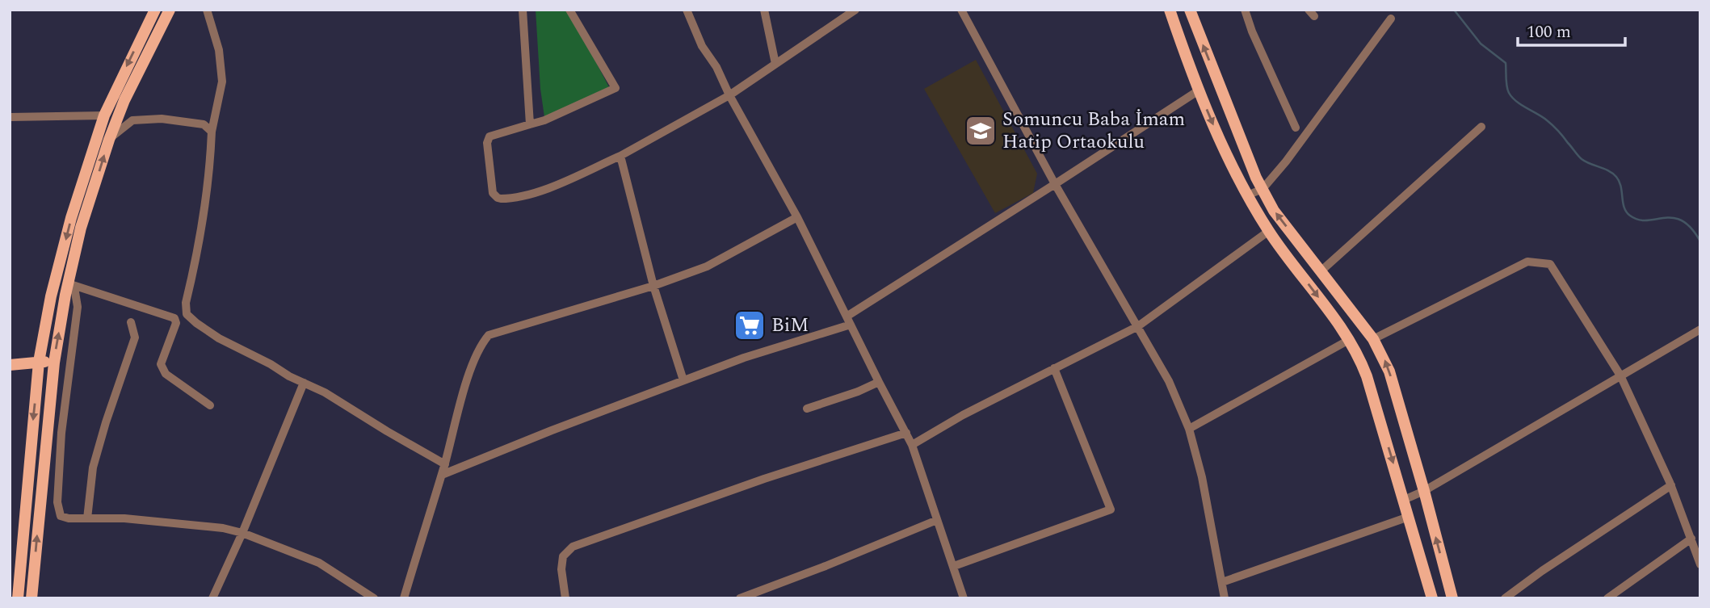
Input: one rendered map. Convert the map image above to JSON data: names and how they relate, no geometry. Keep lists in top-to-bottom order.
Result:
{
  "places": {
    "school or university": ["Somuncu Baba İmam Hatip Ortaokulu"],
    "supermarket": ["BiM"]
  },
  "scale_bar": "100 m"
}
